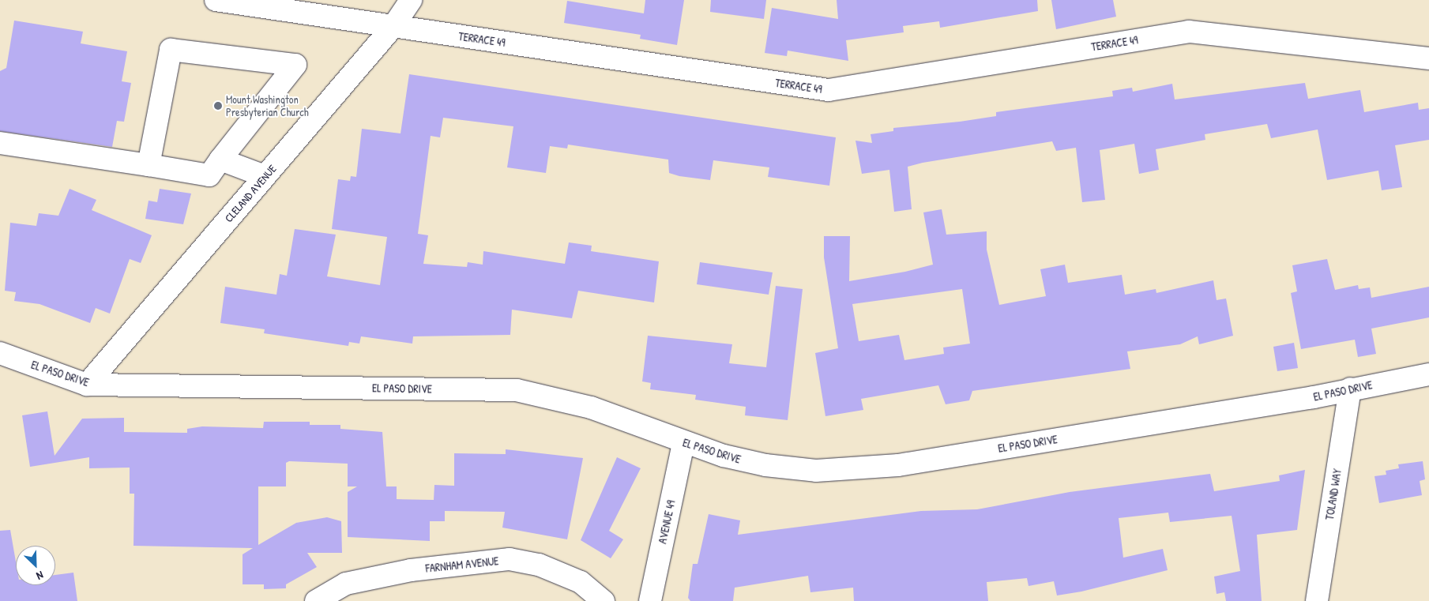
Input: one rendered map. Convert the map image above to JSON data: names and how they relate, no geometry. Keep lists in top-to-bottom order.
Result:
{
  "streets": {
    "street": [
      "TERRACE 49",
      "CLELAND AVENUE",
      "EL PASO DRIVE",
      "TOLAND WAY",
      "AVENUE 49",
      "FARNHAM AVENUE"
    ]
  },
  "crossings": [
    ["TERRACE 49", "CLELAND AVENUE"],
    ["CLELAND AVENUE", "EL PASO DRIVE"],
    ["EL PASO DRIVE", "TOLAND WAY"],
    ["EL PASO DRIVE", "AVENUE 49"]
  ],
  "places": ["Mount Washington Presbyterian Church"],
  "north": "bottom right"
}
